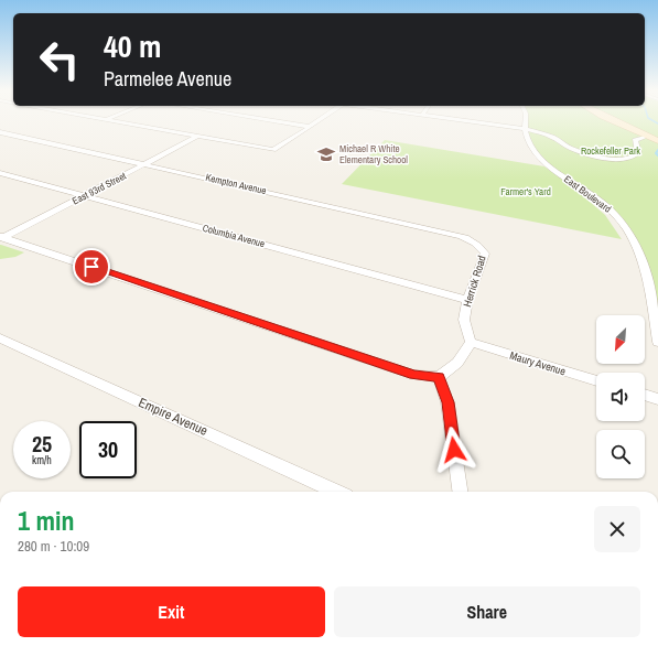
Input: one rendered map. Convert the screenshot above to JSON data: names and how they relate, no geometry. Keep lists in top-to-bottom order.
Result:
{
  "streets": {
    "street": [
      "Kempton Avenue",
      "East 93rd Street",
      "East Boulevard",
      "Columbia Avenue",
      "Herrick Road",
      "Maury Avenue",
      "Empire Avenue"
    ]
  },
  "crossings": [
    ["Kempton Avenue", "East 93rd Street"],
    ["Kempton Avenue", "Herrick Road"],
    ["East 93rd Street", "Columbia Avenue"],
    ["Columbia Avenue", "Herrick Road"],
    ["Herrick Road", "Maury Avenue"]
  ],
  "parks": ["Rockefeller Park", "Farmer's Yard"],
  "places": {
    "school or university": ["Michael R White Elementary School"]
  },
  "north": "bottom left",
  "page": {
    "turn": ["40 m", "Parmelee Avenue"],
    "speed": "25 km/h",
    "limit": "30",
    "heading": ["1 min", "280 m · 10:09"],
    "buttons": ["Exit", "Share"]
  }
}
